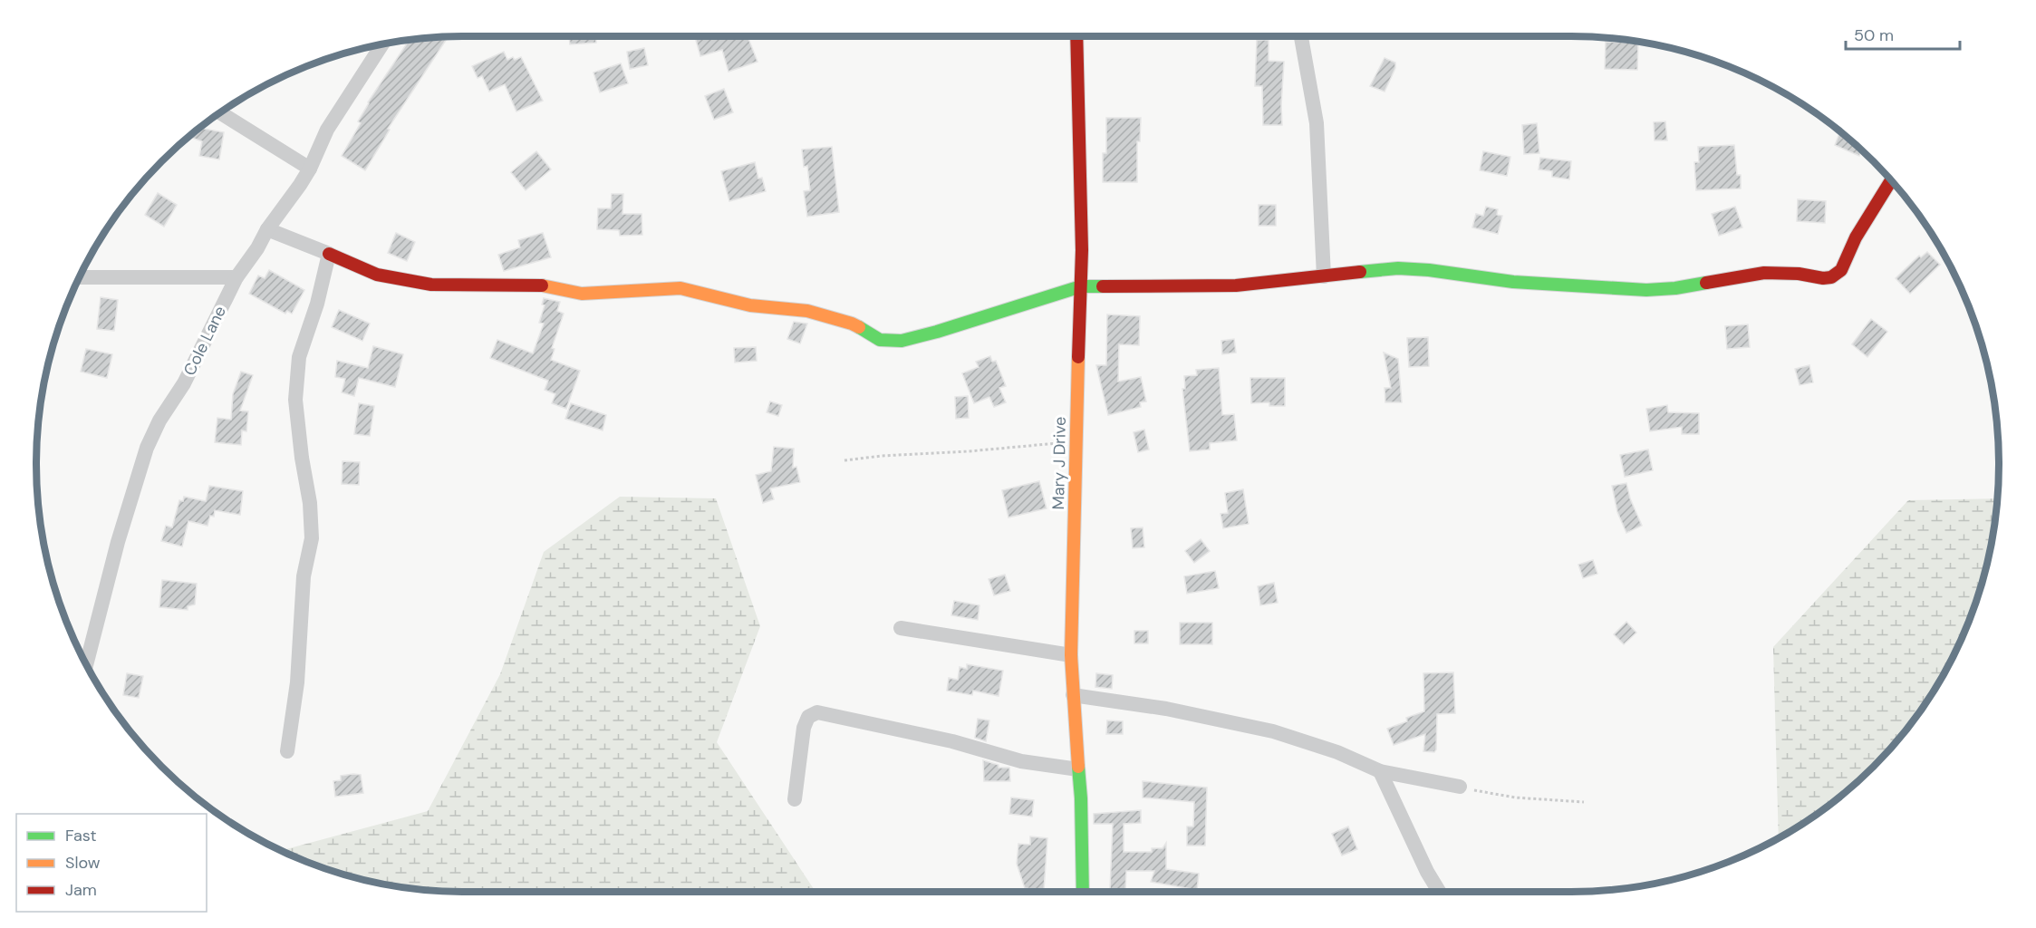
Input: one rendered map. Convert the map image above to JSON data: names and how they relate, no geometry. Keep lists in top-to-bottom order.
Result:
{
  "streets": {
    "street": ["Cole Lane", "Mary J Drive"]
  },
  "legend": ["Fast", "Slow", "Jam"],
  "scale_bar": "50 m"
}
